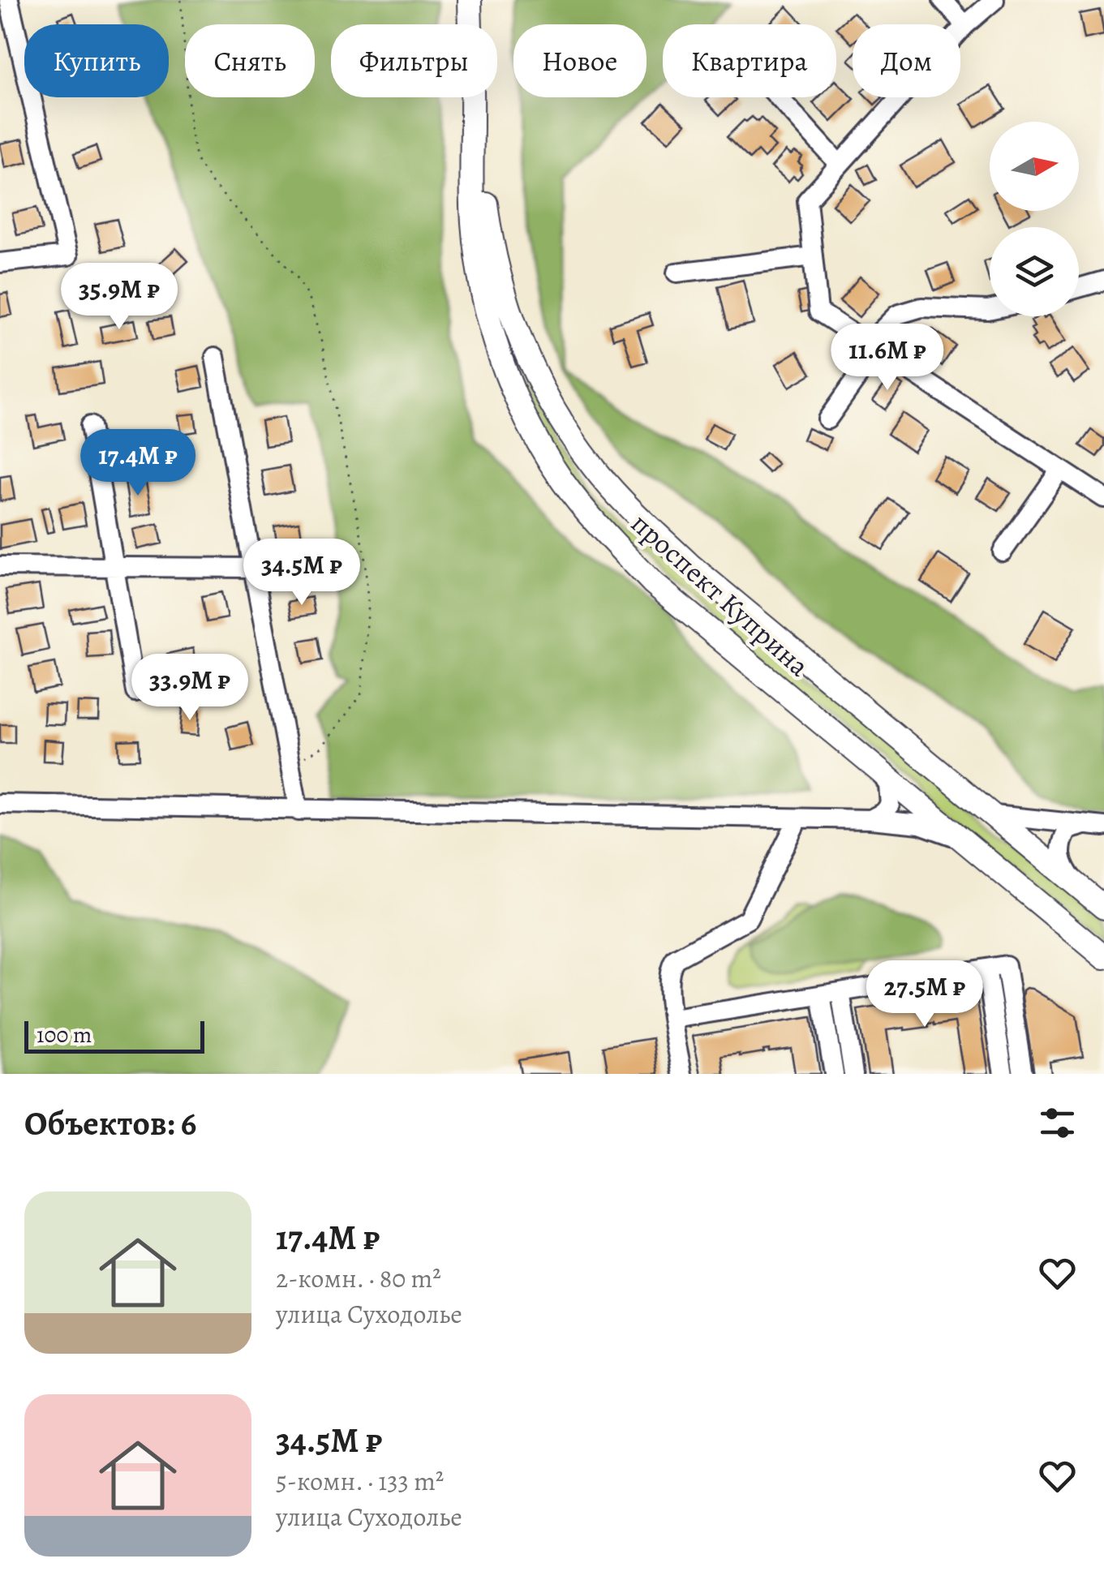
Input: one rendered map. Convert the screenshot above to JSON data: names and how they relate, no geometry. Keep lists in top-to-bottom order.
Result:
{
  "streets": {
    "main road": ["проспект Куприна"]
  },
  "scale_bar": "100 m",
  "north": "right",
  "page": {
    "chip": [
      "Купить",
      "Снять",
      "Фильтры",
      "Новое",
      "Квартира",
      "Дом"
    ],
    "price": [
      "35.9M ₽",
      "11.6M ₽",
      "17.4M ₽",
      "34.5M ₽",
      "33.9M ₽",
      "27.5M ₽"
    ],
    "scale": "100 m",
    "heading": "Объектов: 6",
    "list": [
      {
        "name": "17.4M ₽",
        "note": "2-комн. · 80 m² · улица Суходолье"
      },
      {
        "name": "34.5M ₽",
        "note": "5-комн. · 133 m² · улица Суходолье"
      }
    ]
  }
}
